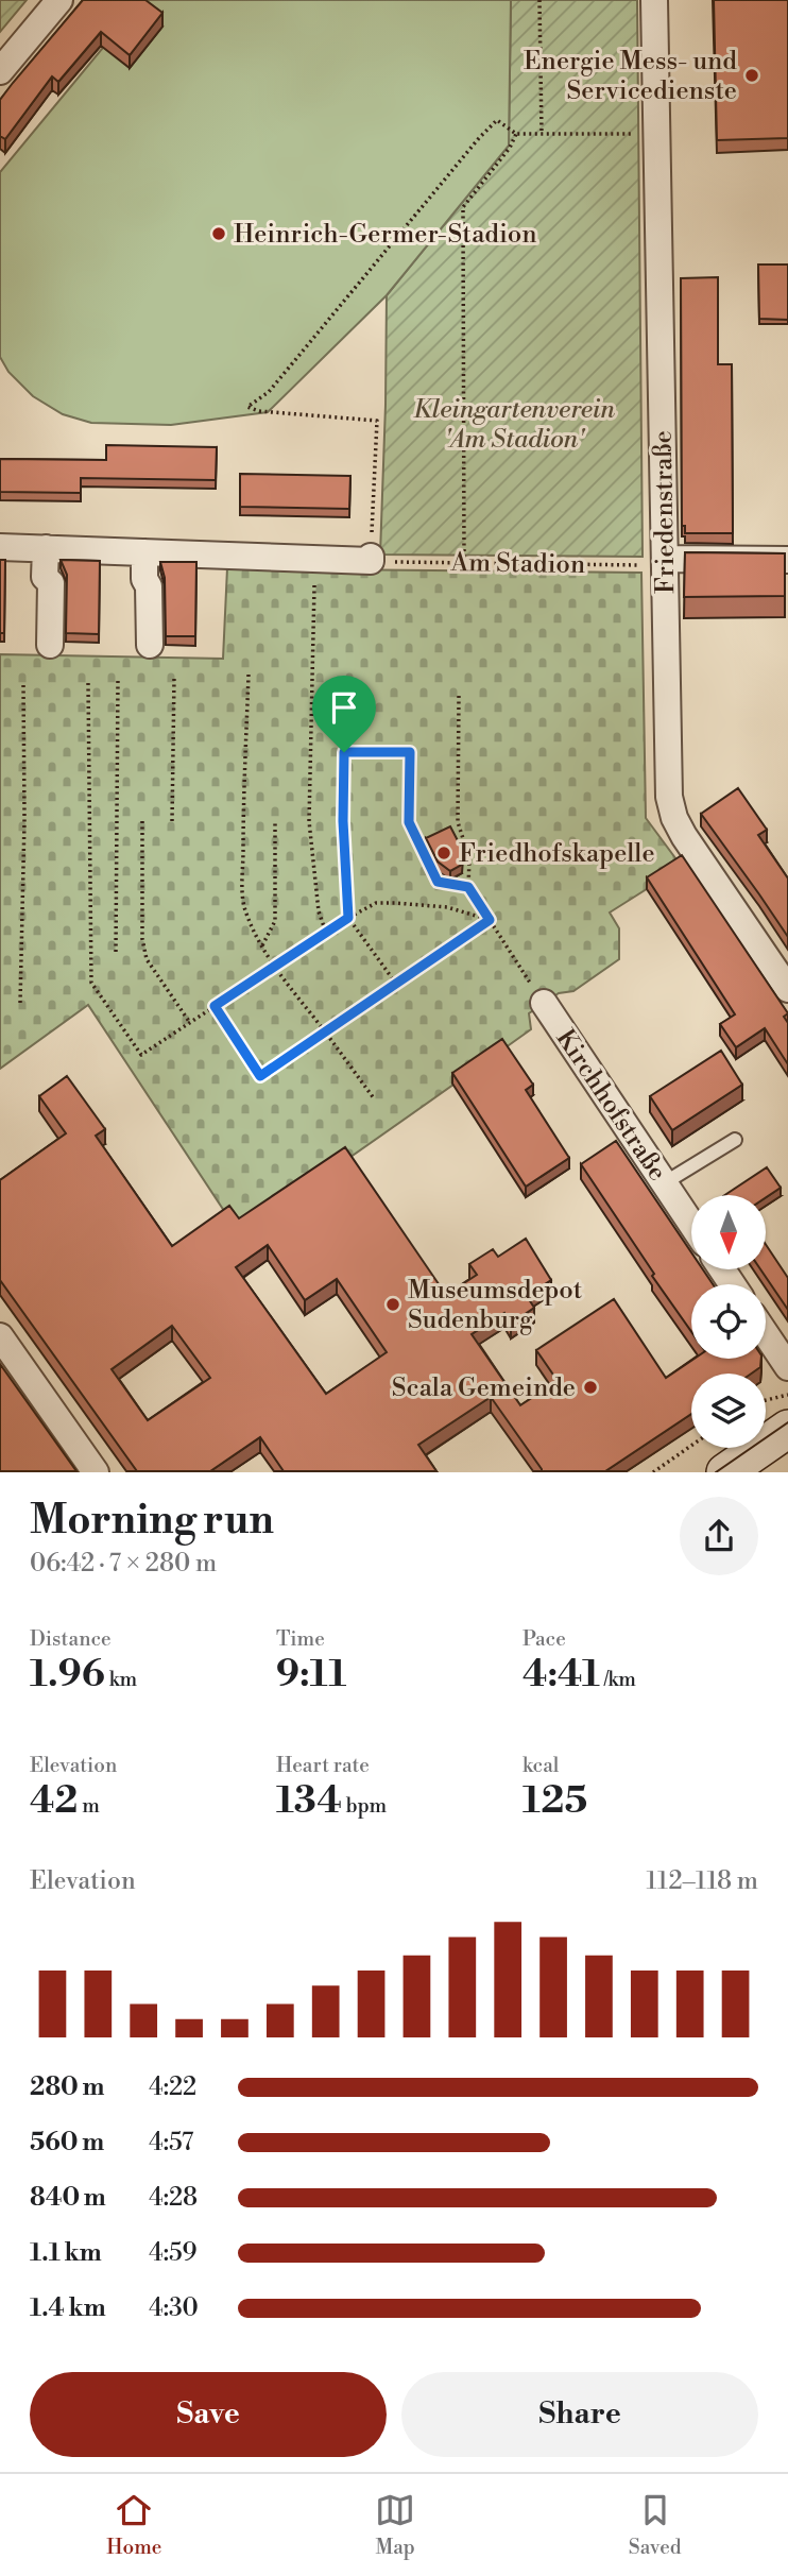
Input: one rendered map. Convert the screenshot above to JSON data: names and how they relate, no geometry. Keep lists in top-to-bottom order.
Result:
{
  "streets": {
    "street": ["Friedenstraße", "Kirchhofstraße"],
    "path": ["Am Stadion"]
  },
  "crossings": [
    ["Friedenstraße", "Am Stadion"]
  ],
  "parks": ["Kleingartenverein 'Am Stadion'"],
  "places": [
    "Energie Mess- und Servicedienste",
    "Heinrich-Germer-Stadion",
    "Friedhofskapelle",
    "Museumsdepot Sudenburg",
    "Scala Gemeinde"
  ],
  "north": "bottom",
  "page": {
    "heading": ["Morning run", "06:42 · 7 × 280 m"],
    "stats": [
      ["Distance", "1.96 km"],
      ["Time", "9:11"],
      ["Pace", "4:41 /km"],
      ["Elevation", "42 m"],
      ["Heart rate", "134 bpm"],
      ["kcal", "125"]
    ],
    "chart": ["Elevation", "112–118 m"],
    "list": [
      {
        "name": "280 m",
        "note": "4:22"
      },
      {
        "name": "560 m",
        "note": "4:57"
      },
      {
        "name": "840 m",
        "note": "4:28"
      },
      {
        "name": "1.1 km",
        "note": "4:59"
      },
      {
        "name": "1.4 km",
        "note": "4:30"
      }
    ],
    "buttons": ["Save", "Share"],
    "tabs": ["Home", "Map", "Saved"]
  }
}
